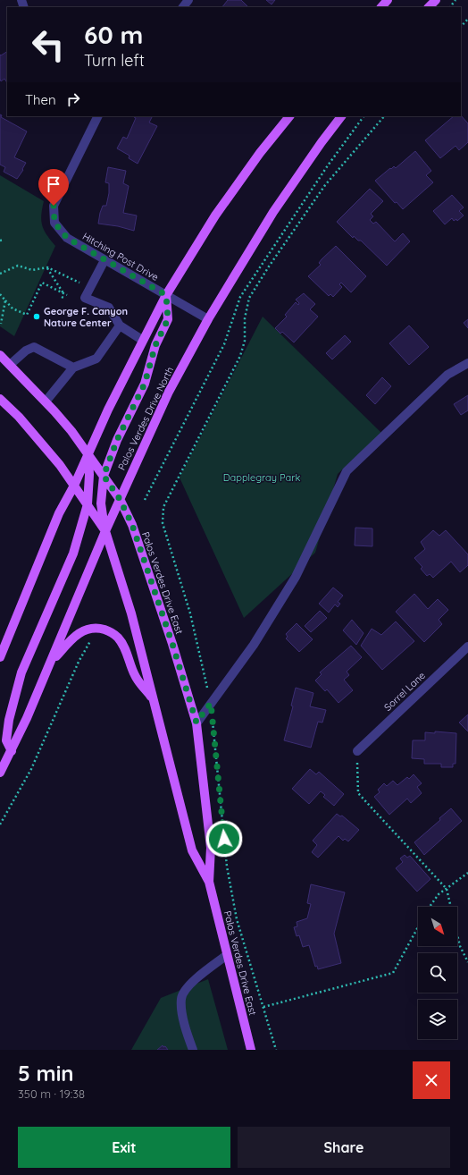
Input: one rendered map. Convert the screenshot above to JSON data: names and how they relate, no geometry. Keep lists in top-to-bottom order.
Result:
{
  "streets": {
    "main road": ["Palos Verdes Drive North", "Palos Verdes Drive East"],
    "street": ["Hitching Post Drive", "Sorrel Lane"]
  },
  "crossings": [
    ["Hitching Post Drive", "Palos Verdes Drive North"],
    ["Palos Verdes Drive North", "Palos Verdes Drive East"]
  ],
  "parks": ["Dapplegray Park"],
  "places": ["George F. Canyon Nature Center"],
  "north": "bottom right",
  "page": {
    "turn": ["60 m", "Turn left"],
    "then": "Then",
    "heading": ["5 min", "350 m · 19:38"],
    "buttons": ["Exit", "Share"]
  }
}
